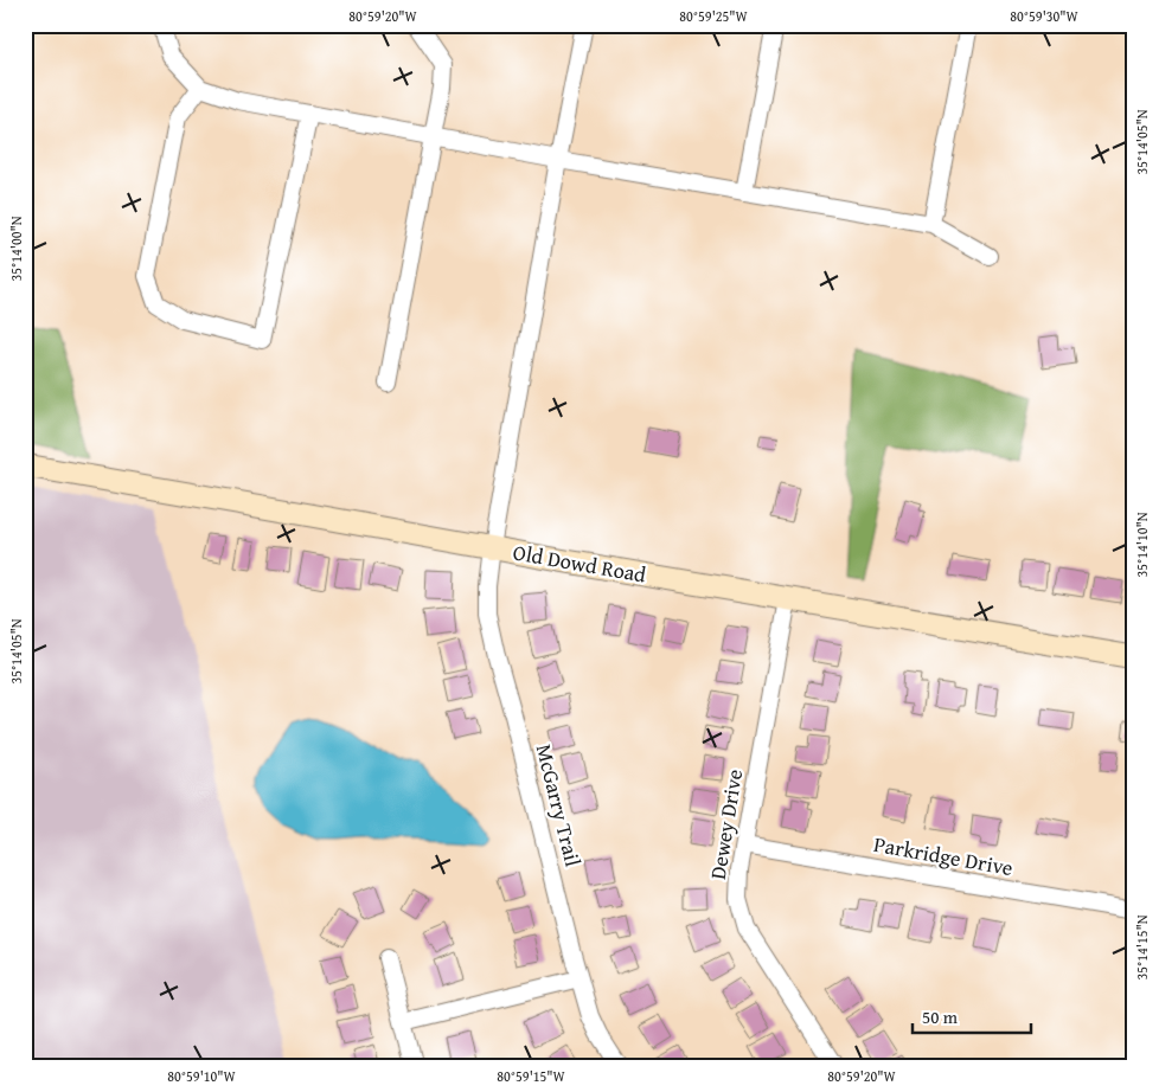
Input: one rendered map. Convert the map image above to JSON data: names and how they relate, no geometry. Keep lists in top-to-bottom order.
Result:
{
  "streets": {
    "street": [
      "Old Dowd Road",
      "McGarry Trail",
      "Dewey Drive",
      "Parkridge Drive"
    ]
  },
  "crossings": [
    ["Old Dowd Road", "McGarry Trail"],
    ["Old Dowd Road", "Dewey Drive"],
    ["Dewey Drive", "Parkridge Drive"]
  ],
  "scale_bar": "50 m",
  "coordinates": [
    "80°59'20\"W",
    "80°59'25\"W",
    "80°59'30\"W",
    "35°14'05\"N",
    "35°14'00\"N",
    "35°14'10\"N",
    "35°14'15\"N",
    "80°59'10\"W",
    "80°59'15\"W"
  ]
}
